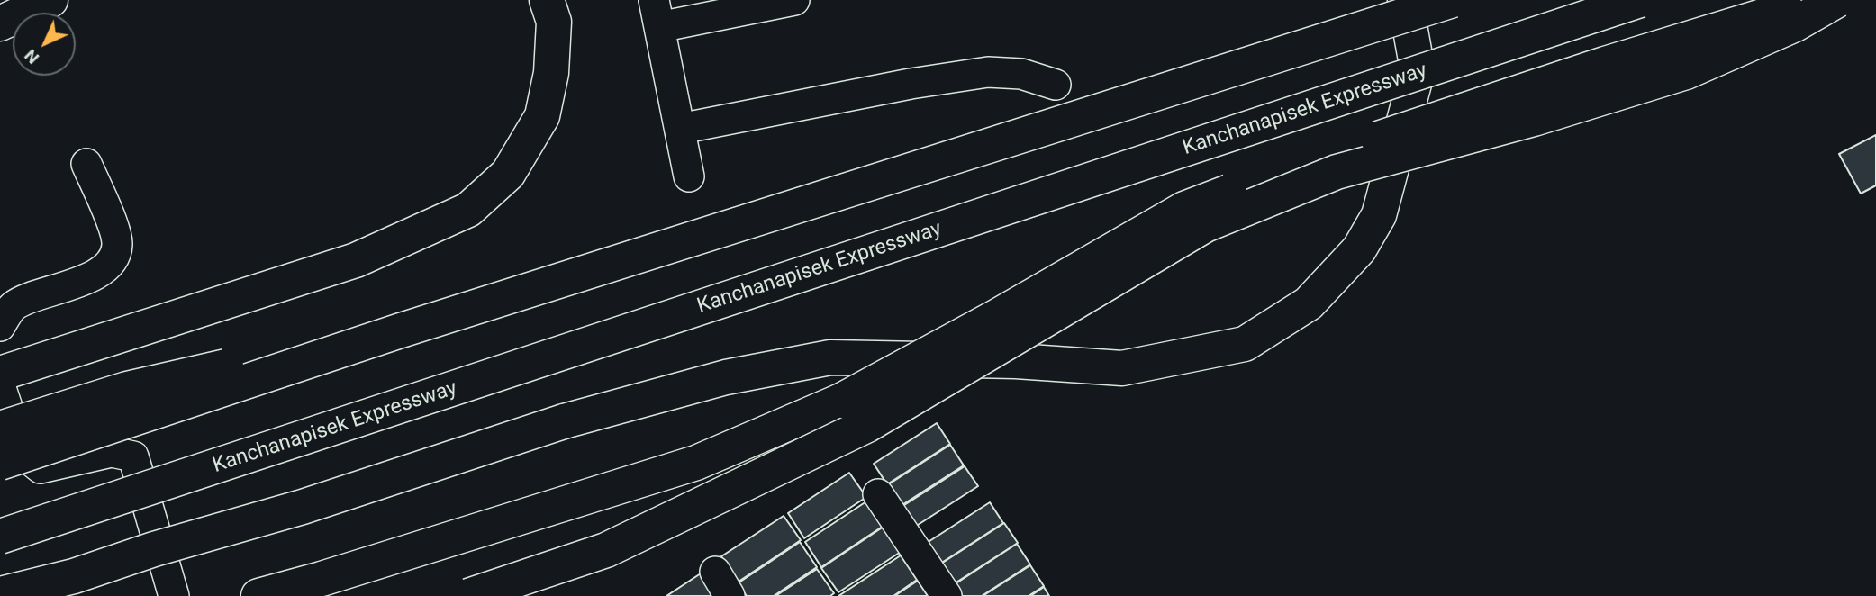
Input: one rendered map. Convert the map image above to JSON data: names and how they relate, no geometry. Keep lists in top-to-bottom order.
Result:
{
  "streets": {
    "highway": ["Kanchanapisek Expressway"]
  },
  "north": "bottom left"
}
